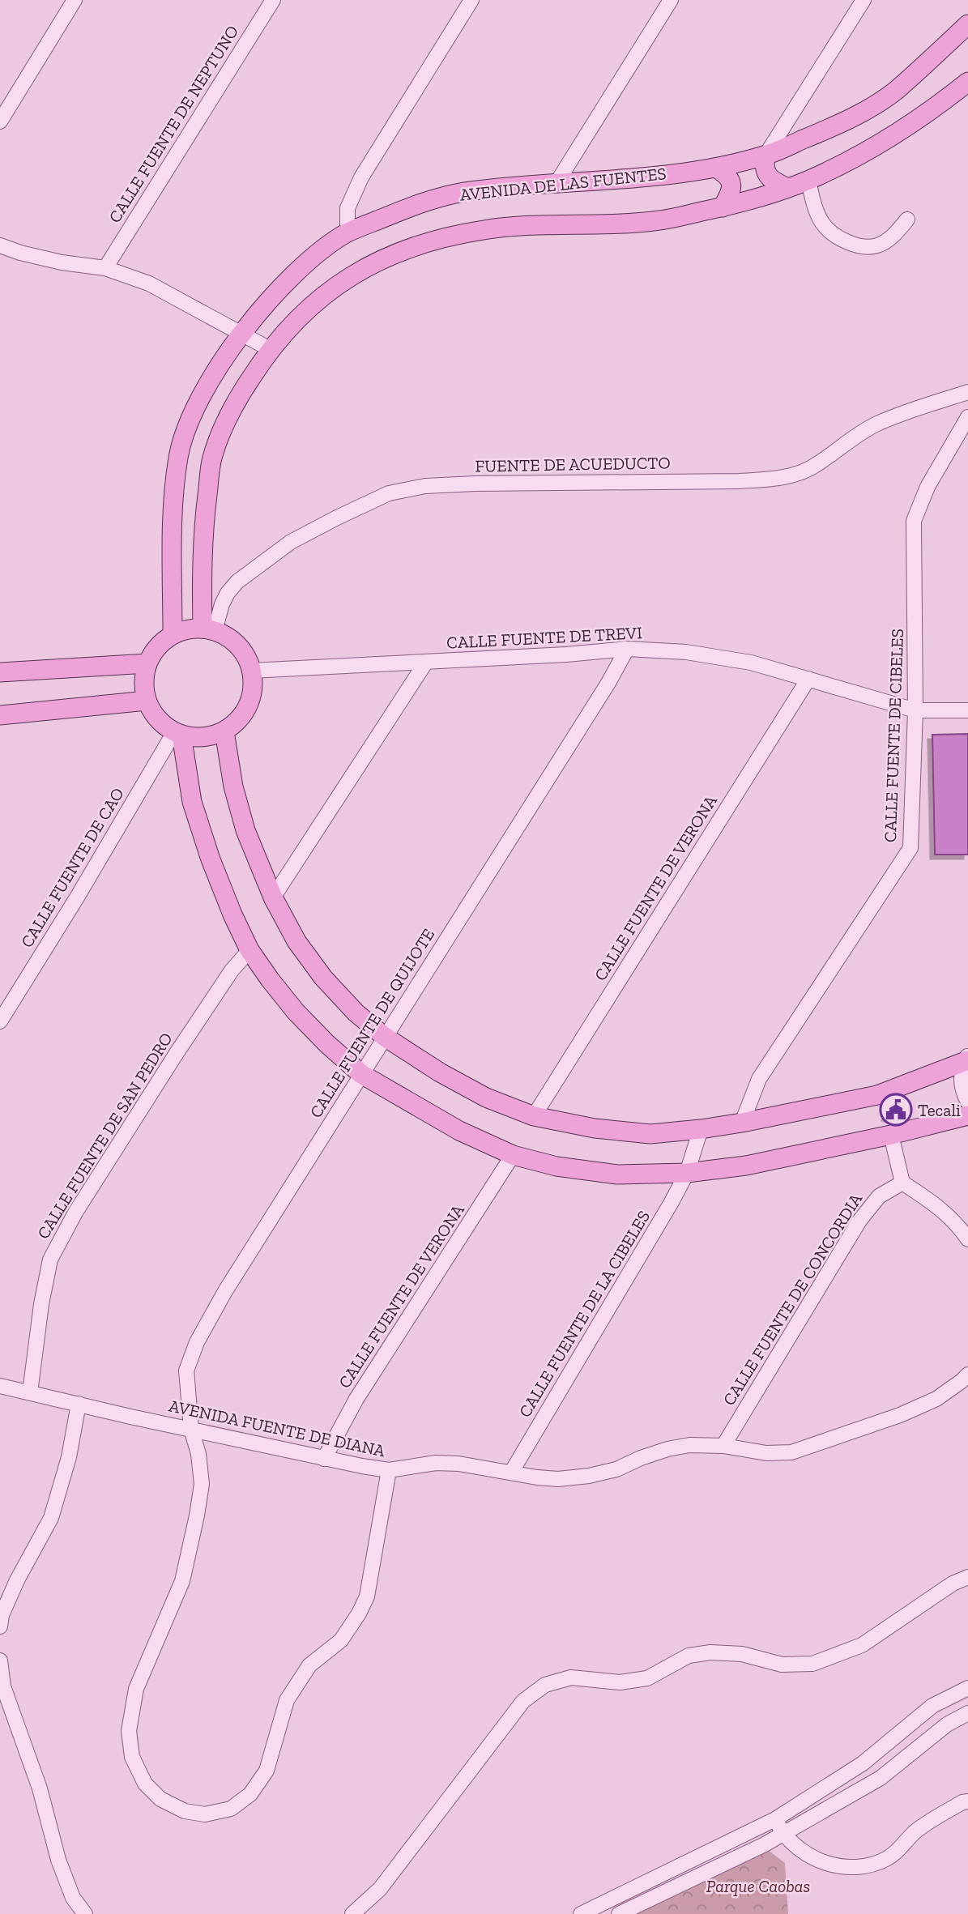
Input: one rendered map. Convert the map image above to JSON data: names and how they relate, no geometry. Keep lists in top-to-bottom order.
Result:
{
  "streets": {
    "main road": ["AVENIDA DE LAS FUENTES"],
    "street": [
      "CALLE FUENTE DE NEPTUNO",
      "FUENTE DE ACUEDUCTO",
      "CALLE FUENTE DE TREVI",
      "CALLE FUENTE DE CIBELES",
      "CALLE FUENTE DE CAO",
      "CALLE FUENTE DE VERONA",
      "CALLE FUENTE DE QUIJOTE",
      "CALLE FUENTE DE SAN PEDRO",
      "CALLE FUENTE DE CONCORDIA",
      "CALLE FUENTE DE LA CIBELES",
      "AVENIDA FUENTE DE DIANA"
    ]
  },
  "crossings": [
    ["AVENIDA DE LAS FUENTES", "FUENTE DE ACUEDUCTO"],
    ["AVENIDA DE LAS FUENTES", "CALLE FUENTE DE TREVI"],
    ["AVENIDA DE LAS FUENTES", "CALLE FUENTE DE CAO"],
    ["FUENTE DE ACUEDUCTO", "CALLE FUENTE DE TREVI"],
    ["FUENTE DE ACUEDUCTO", "CALLE FUENTE DE CAO"],
    ["CALLE FUENTE DE TREVI", "CALLE FUENTE DE CIBELES"],
    ["CALLE FUENTE DE TREVI", "CALLE FUENTE DE CAO"],
    ["CALLE FUENTE DE TREVI", "CALLE FUENTE DE VERONA"],
    ["CALLE FUENTE DE TREVI", "CALLE FUENTE DE QUIJOTE"],
    ["CALLE FUENTE DE VERONA", "AVENIDA FUENTE DE DIANA"],
    ["CALLE FUENTE DE QUIJOTE", "AVENIDA FUENTE DE DIANA"],
    ["CALLE FUENTE DE SAN PEDRO", "AVENIDA FUENTE DE DIANA"],
    ["CALLE FUENTE DE CONCORDIA", "AVENIDA FUENTE DE DIANA"],
    ["CALLE FUENTE DE LA CIBELES", "AVENIDA FUENTE DE DIANA"]
  ],
  "parks": ["Parque Caobas"],
  "places": {
    "public building": ["Tecali"]
  }
}
